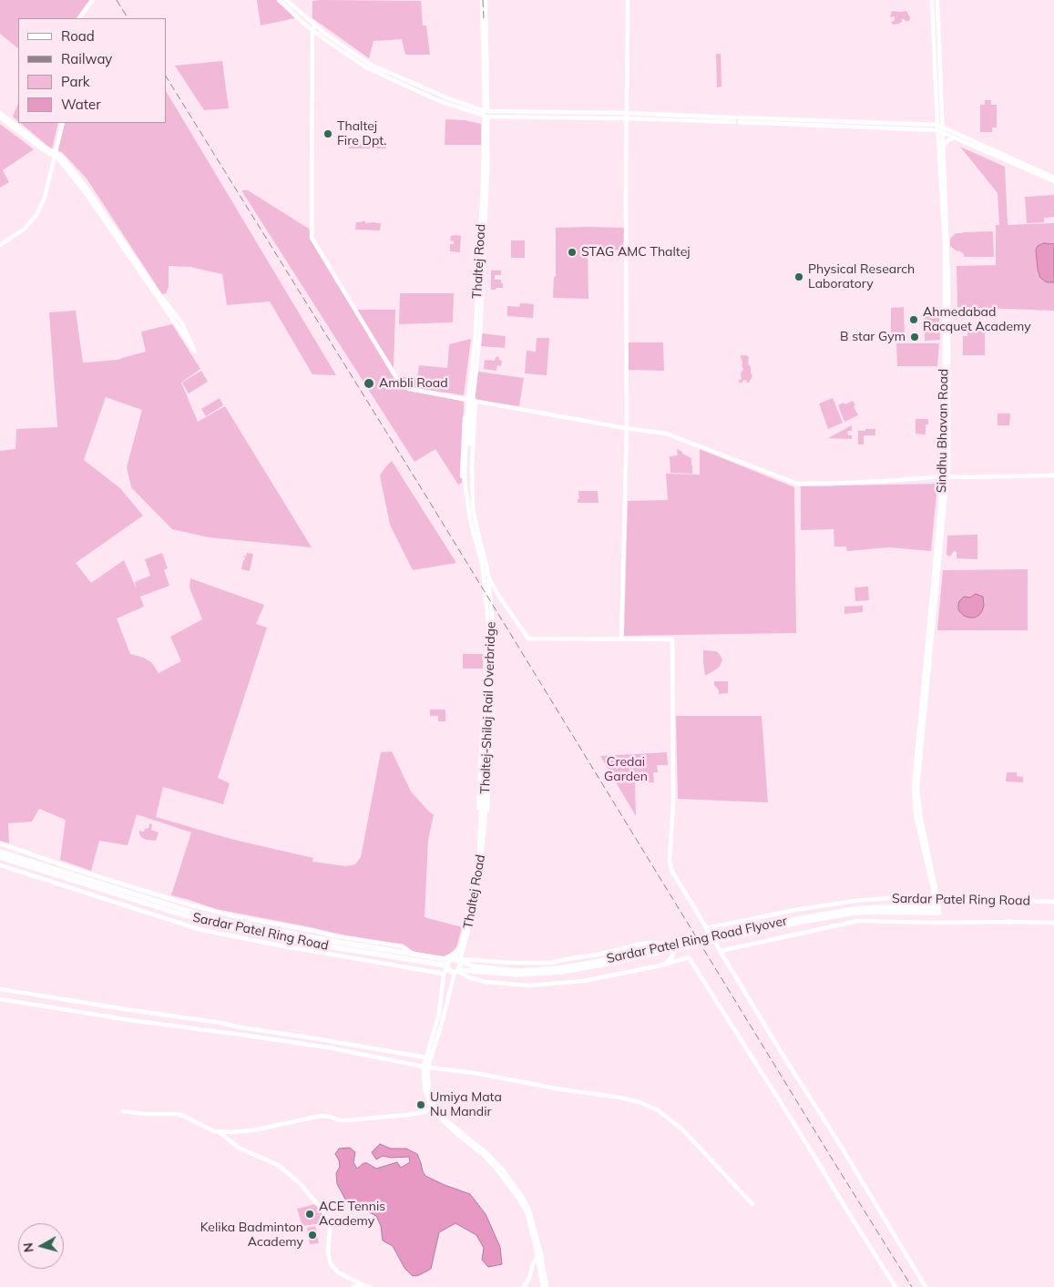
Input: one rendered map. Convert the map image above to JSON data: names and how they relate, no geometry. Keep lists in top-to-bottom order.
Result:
{
  "streets": {
    "highway": ["Sardar Patel Ring Road", "Sardar Patel Ring Road Flyover"],
    "street": ["Thaltej Road", "Sindhu Bhavan Road", "Thaltej-Shilaj Rail Overbridge"]
  },
  "crossings": [
    ["Thaltej Road", "Thaltej-Shilaj Rail Overbridge"],
    ["Thaltej Road", "Sardar Patel Ring Road"],
    ["Thaltej Road", "Sardar Patel Ring Road Flyover"],
    ["Sindhu Bhavan Road", "Sardar Patel Ring Road"],
    ["Sindhu Bhavan Road", "Sardar Patel Ring Road Flyover"],
    ["Sardar Patel Ring Road", "Sardar Patel Ring Road Flyover"]
  ],
  "parks": ["Credai Garden"],
  "places": [
    "Thaltej Fire Dpt.",
    "STAG AMC Thaltej",
    "Physical Research Laboratory",
    "Ahmedabad Racquet Academy",
    "B star Gym",
    "Ambli Road",
    "Umiya Mata Nu Mandir",
    "ACE Tennis Academy",
    "Kelika Badminton Academy"
  ],
  "legend": [
    "Road",
    "Railway",
    "Park",
    "Water"
  ],
  "north": "left"
}
